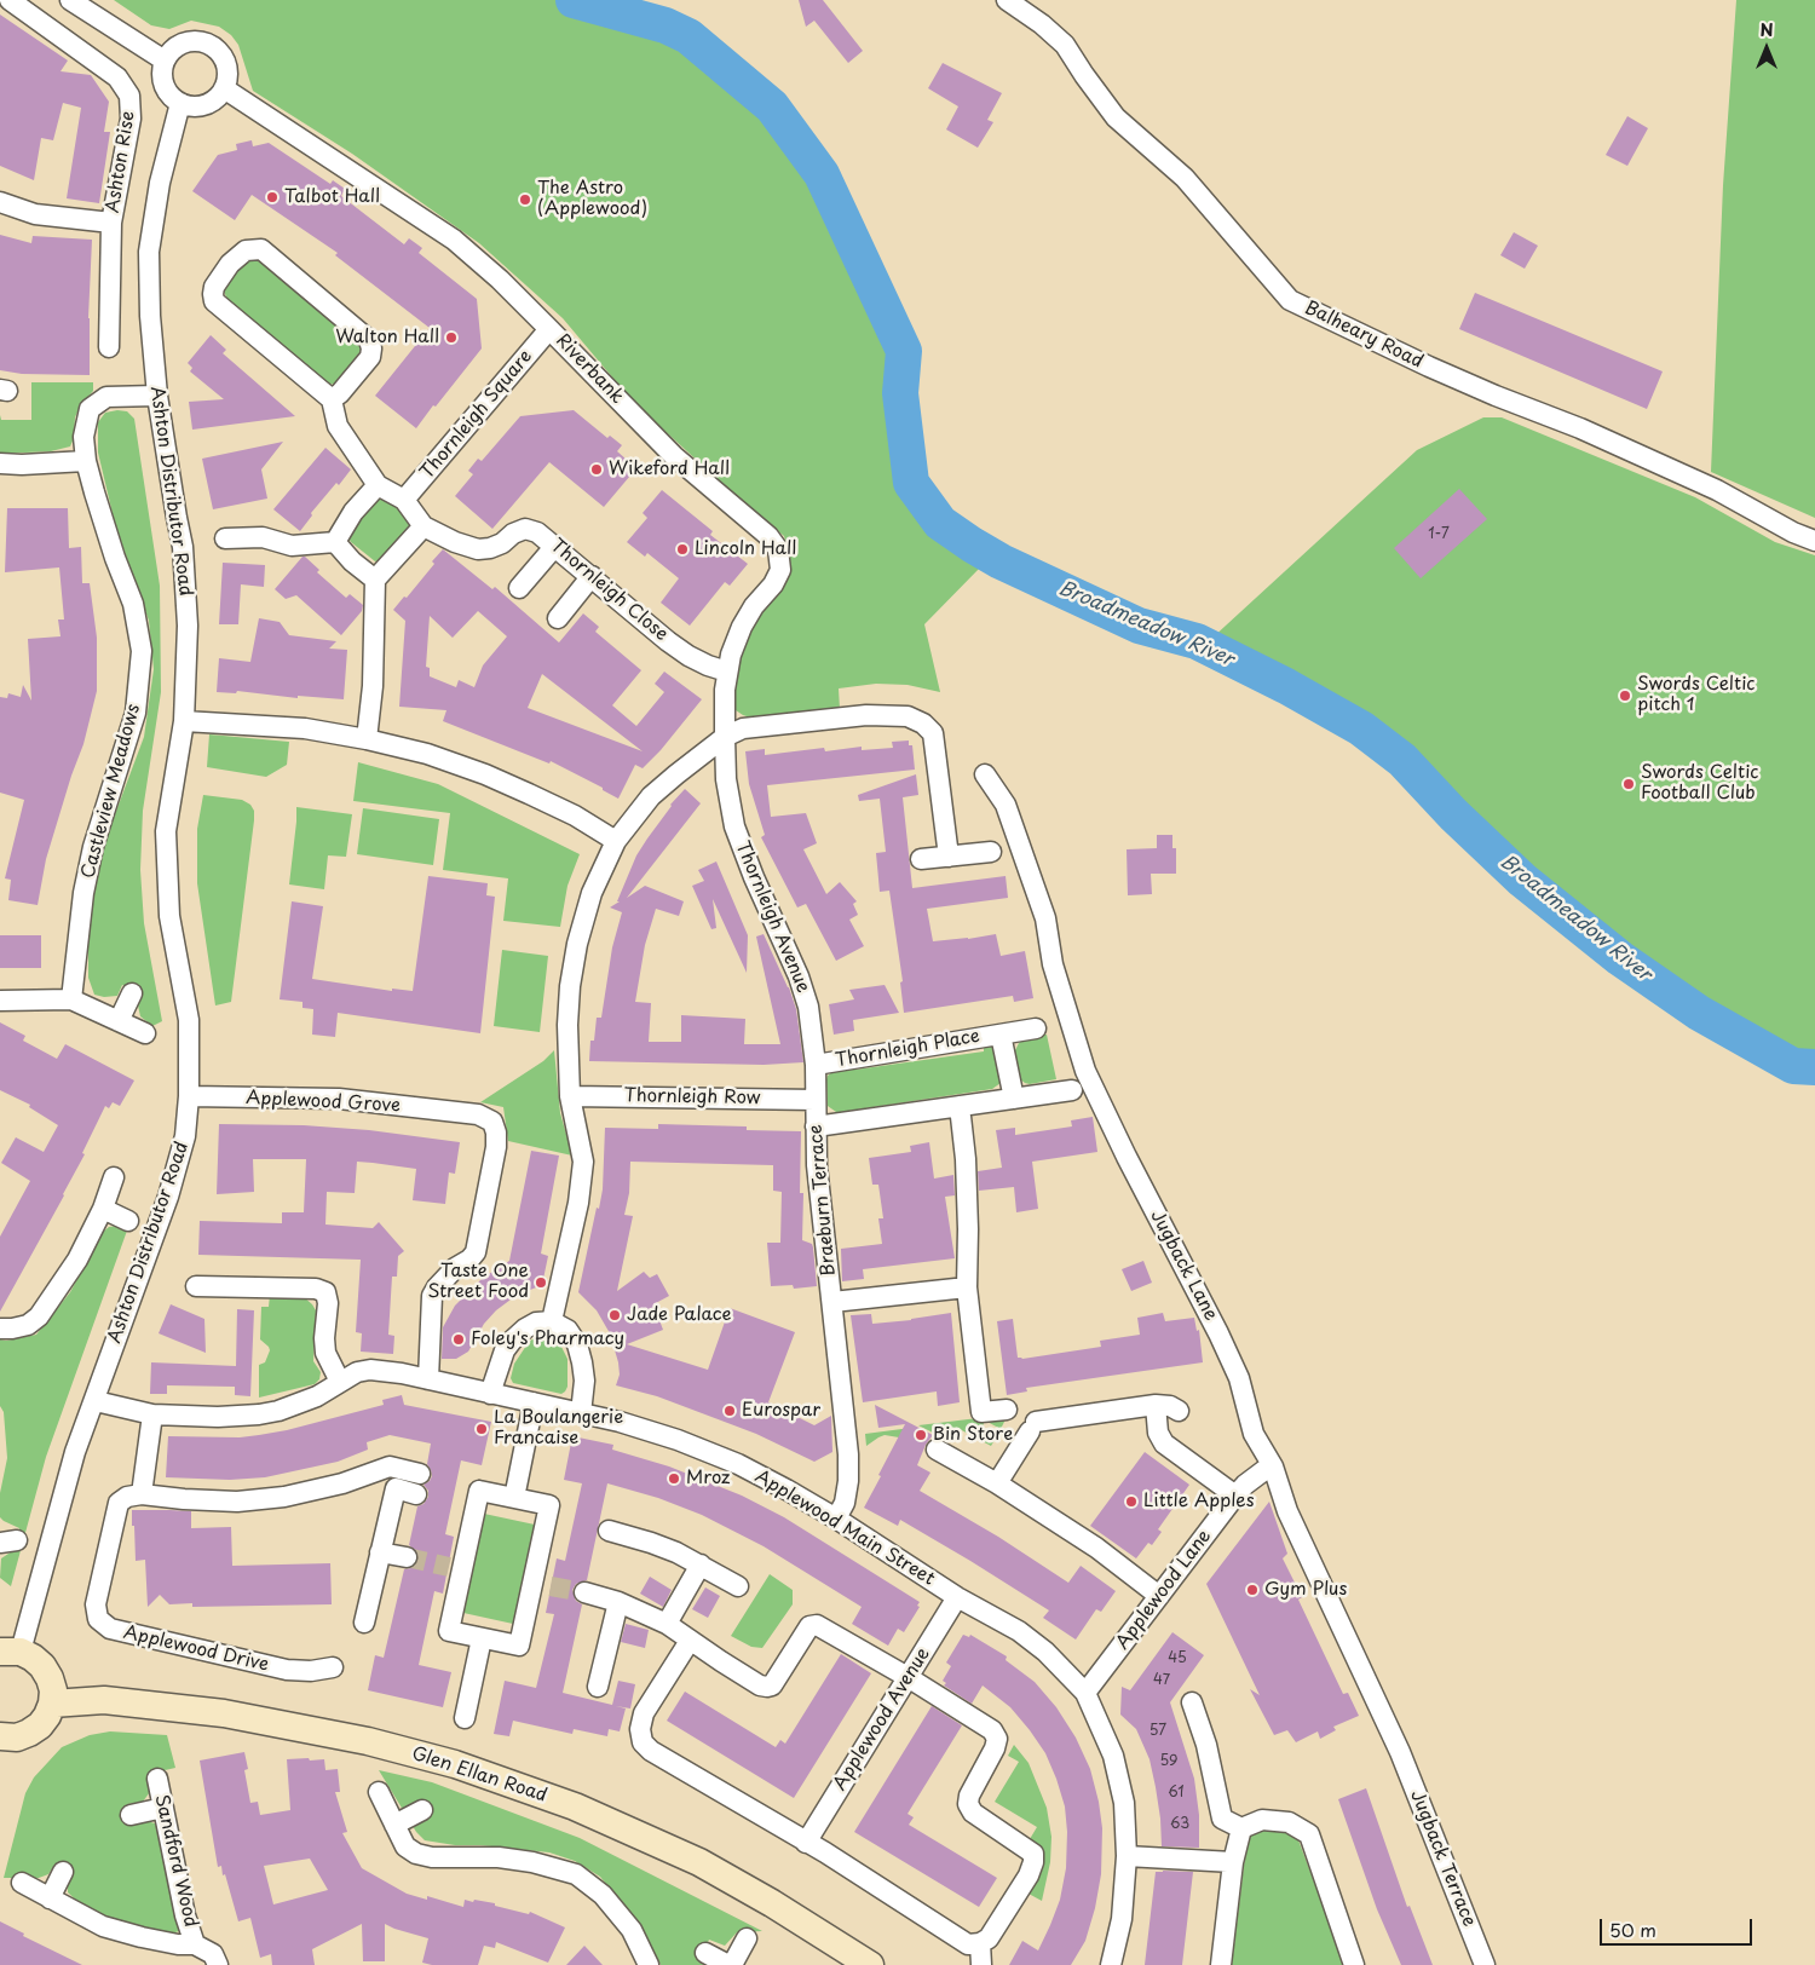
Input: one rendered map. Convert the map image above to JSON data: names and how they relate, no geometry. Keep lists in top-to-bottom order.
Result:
{
  "streets": {
    "street": [
      "Ashton Rise",
      "Balheary Road",
      "Riverbank",
      "Thornleigh Square",
      "Ashton Distributor Road",
      "Thornleigh Close",
      "Castleview Meadows",
      "Thornleigh Avenue",
      "Thornleigh Place",
      "Thornleigh Row",
      "Applewood Grove",
      "Braeburn Terrace",
      "Jugback Lane",
      "Applewood Main Street",
      "Applewood Lane",
      "Applewood Drive",
      "Applewood Avenue",
      "Glen Ellan Road",
      "Jugback Terrace",
      "Sandford Wood"
    ]
  },
  "crossings": [
    ["Riverbank", "Thornleigh Square"],
    ["Riverbank", "Ashton Distributor Road"],
    ["Riverbank", "Thornleigh Close"],
    ["Riverbank", "Thornleigh Avenue"],
    ["Ashton Distributor Road", "Castleview Meadows"],
    ["Ashton Distributor Road", "Applewood Grove"],
    ["Ashton Distributor Road", "Applewood Main Street"],
    ["Thornleigh Avenue", "Thornleigh Place"],
    ["Thornleigh Avenue", "Thornleigh Row"],
    ["Thornleigh Avenue", "Braeburn Terrace"],
    ["Thornleigh Row", "Braeburn Terrace"],
    ["Applewood Grove", "Applewood Main Street"],
    ["Jugback Lane", "Applewood Lane"],
    ["Jugback Lane", "Jugback Terrace"],
    ["Applewood Main Street", "Applewood Lane"],
    ["Applewood Main Street", "Applewood Avenue"]
  ],
  "water": ["Broadmeadow River"],
  "places": [
    "Talbot Hall",
    "The Astro (Applewood)",
    "Walton Hall",
    "Wikeford Hall",
    "Lincoln Hall",
    "Swords Celtic pitch 1",
    "Swords Celtic Football Club",
    "Taste One Street Food",
    "Jade Palace",
    "Foley's Pharmacy",
    "Eurospar",
    "La Boulangerie Francaise",
    "Bin Store",
    "Mroz",
    "Little Apples",
    "Gym Plus"
  ],
  "house_numbers": [
    "1-7",
    "45",
    "47",
    "57",
    "59",
    "61",
    "63"
  ],
  "scale_bar": "50 m",
  "north": "top"
}
